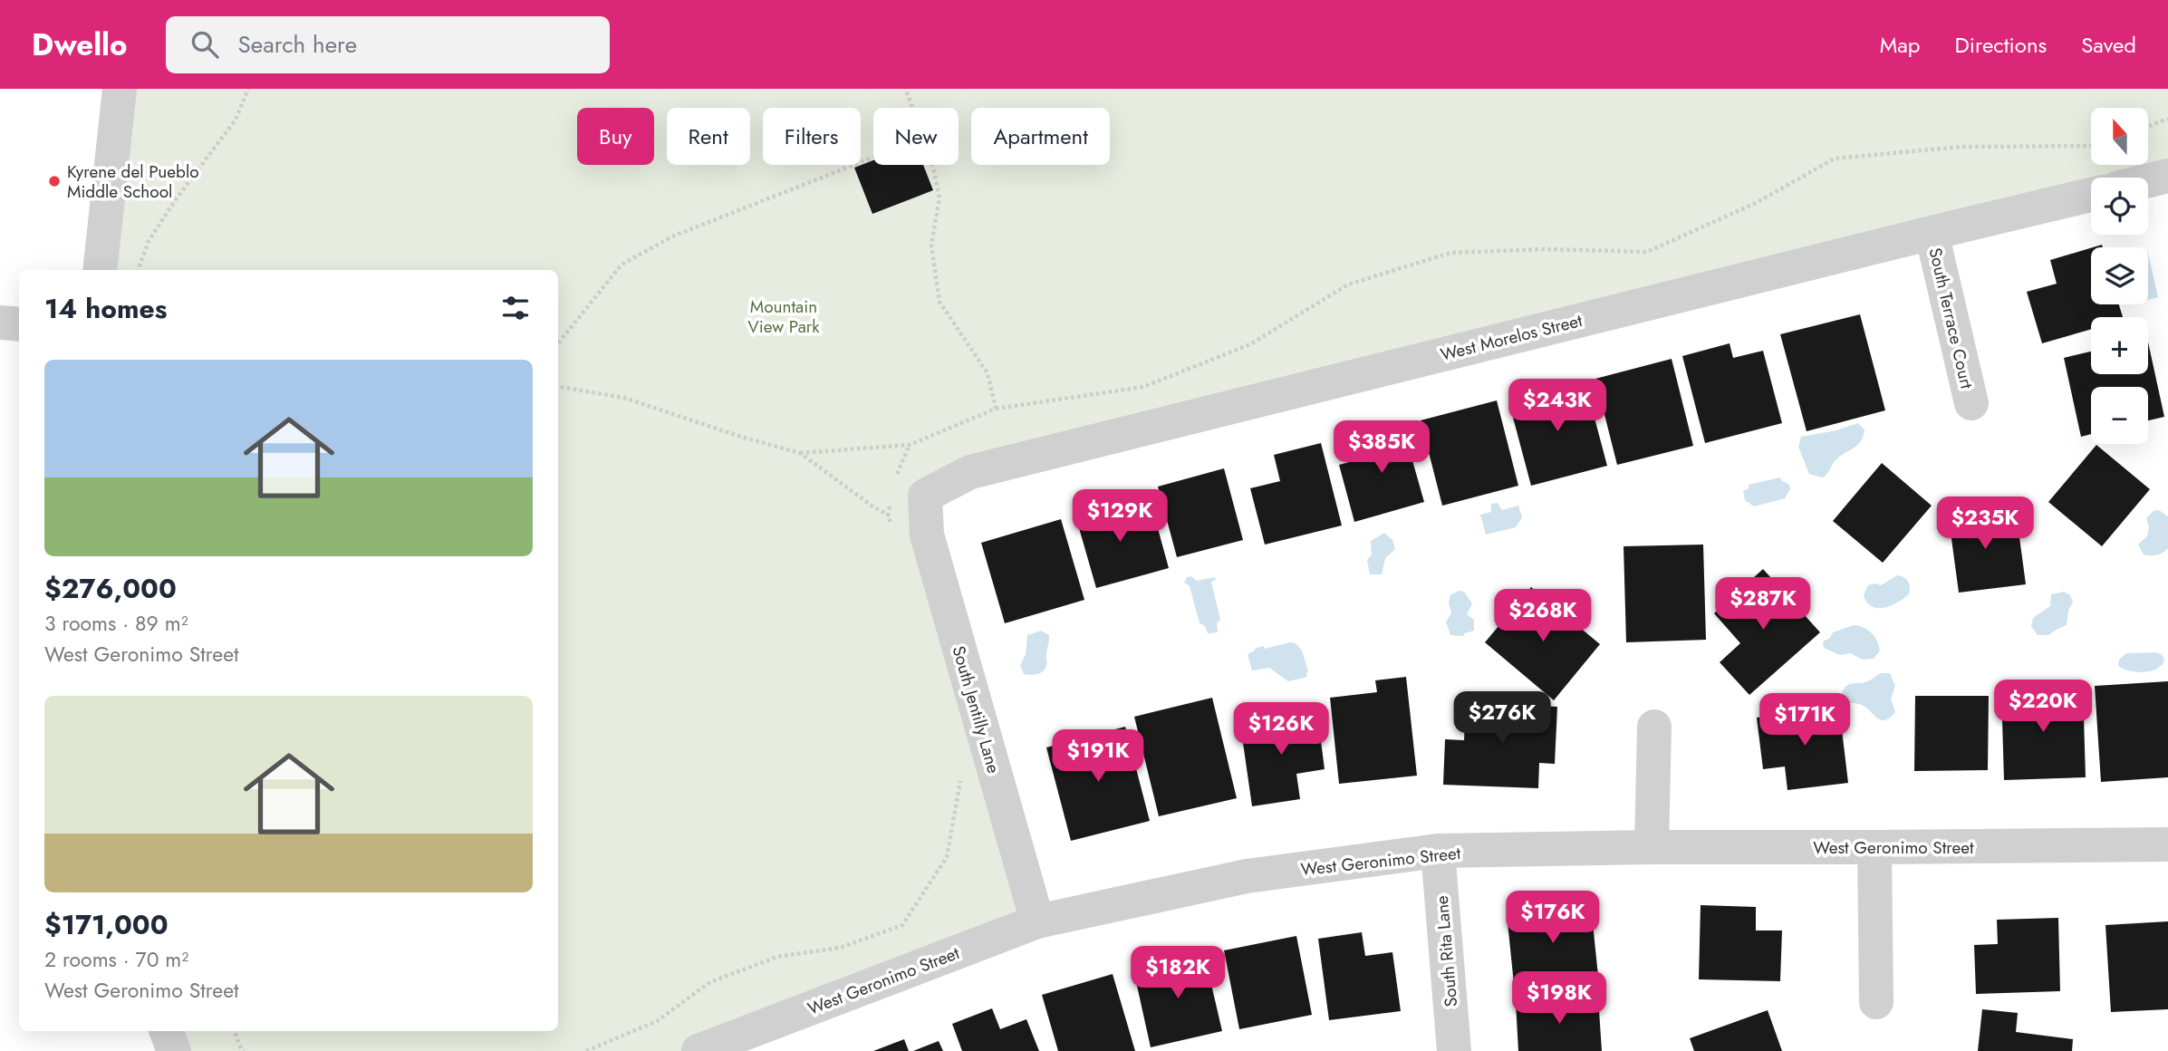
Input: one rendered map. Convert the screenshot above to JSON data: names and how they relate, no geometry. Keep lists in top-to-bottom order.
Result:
{
  "streets": {
    "street": [
      "South Terrace Court",
      "West Morelos Street",
      "South Jentilly Lane",
      "West Geronimo Street",
      "South Rita Lane"
    ]
  },
  "crossings": [
    ["South Terrace Court", "West Morelos Street"],
    ["West Morelos Street", "South Jentilly Lane"],
    ["South Jentilly Lane", "West Geronimo Street"],
    ["West Geronimo Street", "South Rita Lane"]
  ],
  "parks": ["Mountain View Park"],
  "places": ["Kyrene del Pueblo Middle School"],
  "north": "top",
  "page": {
    "header": "Dwello",
    "search": "Search here",
    "nav": ["Map", "Directions", "Saved"],
    "map_buttons": ["+", "−"],
    "chip": [
      "Buy",
      "Rent",
      "Filters",
      "New",
      "Apartment"
    ],
    "heading": "14 homes",
    "list": [
      {
        "name": "$276,000",
        "note": "3 rooms · 89 m² · West Geronimo Street"
      },
      {
        "name": "$171,000",
        "note": "2 rooms · 70 m² · West Geronimo Street"
      }
    ],
    "price": [
      "$243K",
      "$385K",
      "$129K",
      "$235K",
      "$287K",
      "$268K",
      "$220K",
      "$276K",
      "$171K",
      "$126K",
      "$191K",
      "$176K",
      "$182K",
      "$198K"
    ]
  }
}
